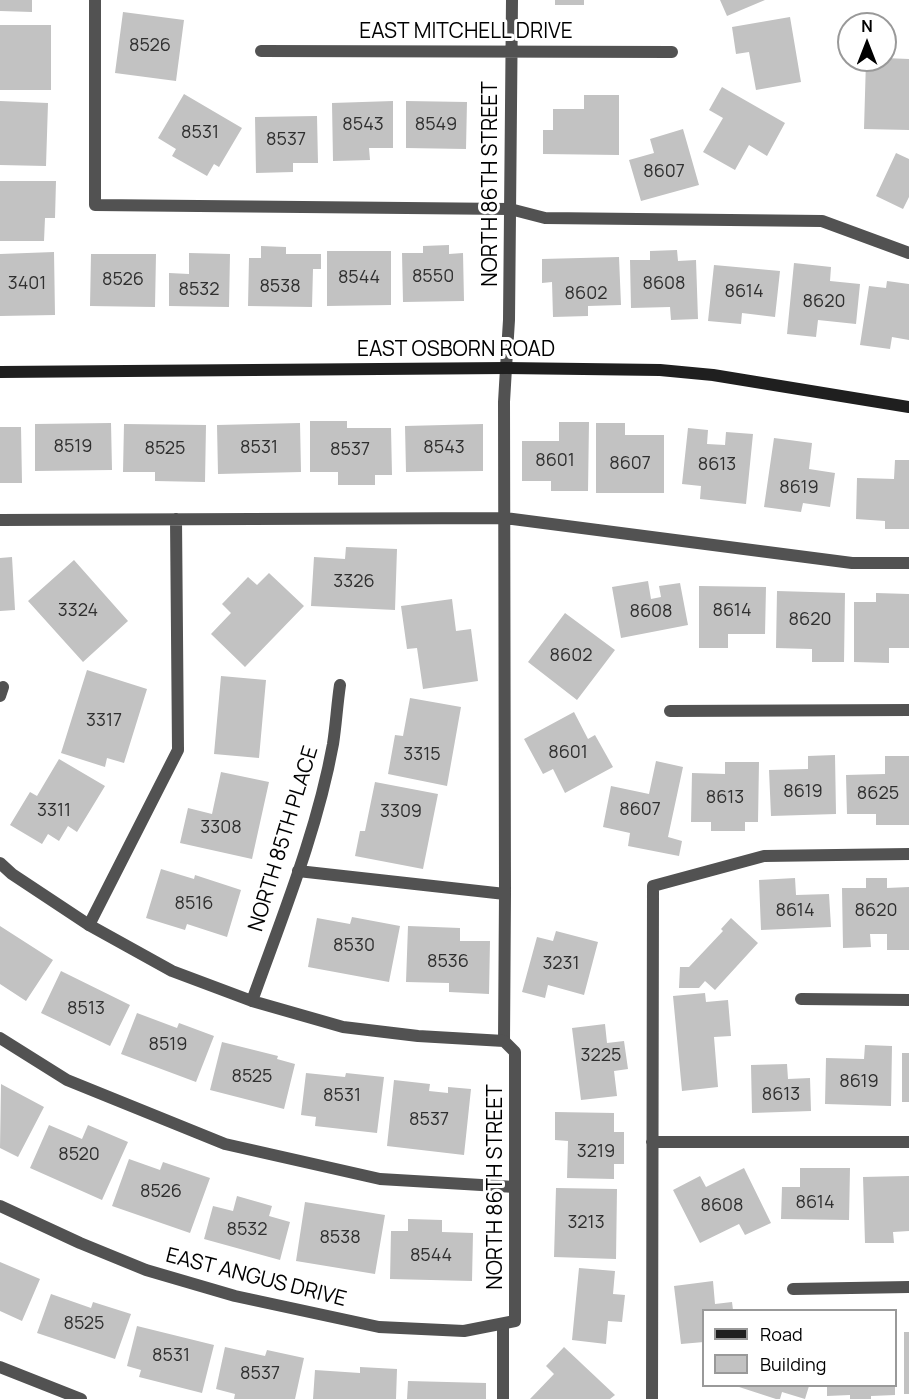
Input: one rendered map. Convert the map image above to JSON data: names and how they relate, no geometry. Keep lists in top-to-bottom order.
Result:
{
  "streets": {
    "street": [
      "EAST MITCHELL DRIVE",
      "NORTH 86TH STREET",
      "EAST OSBORN ROAD",
      "NORTH 85TH PLACE",
      "EAST ANGUS DRIVE"
    ]
  },
  "crossings": [
    ["EAST MITCHELL DRIVE", "NORTH 86TH STREET"],
    ["NORTH 86TH STREET", "EAST OSBORN ROAD"],
    ["NORTH 86TH STREET", "EAST ANGUS DRIVE"]
  ],
  "house_numbers": [
    "8526",
    "8543",
    "8549",
    "8531",
    "8537",
    "8607",
    "8550",
    "8544",
    "8526",
    "3401",
    "8608",
    "8538",
    "8532",
    "8614",
    "8602",
    "8620",
    "8519",
    "8531",
    "8543",
    "8525",
    "8537",
    "8601",
    "8607",
    "8613",
    "8619",
    "3326",
    "3324",
    "8614",
    "8608",
    "8620",
    "8602",
    "3317",
    "8601",
    "3315",
    "8619",
    "8625",
    "8613",
    "8607",
    "3311",
    "3309",
    "3308",
    "8516",
    "8614",
    "8620",
    "8530",
    "8536",
    "3231",
    "8513",
    "8519",
    "3225",
    "8525",
    "8619",
    "8613",
    "8531",
    "8537",
    "3219",
    "8520",
    "8526",
    "8614",
    "8608",
    "3213",
    "8532",
    "8538",
    "8544",
    "8525",
    "8531",
    "8537"
  ],
  "legend": ["Road", "Building"],
  "north": "top"
}
